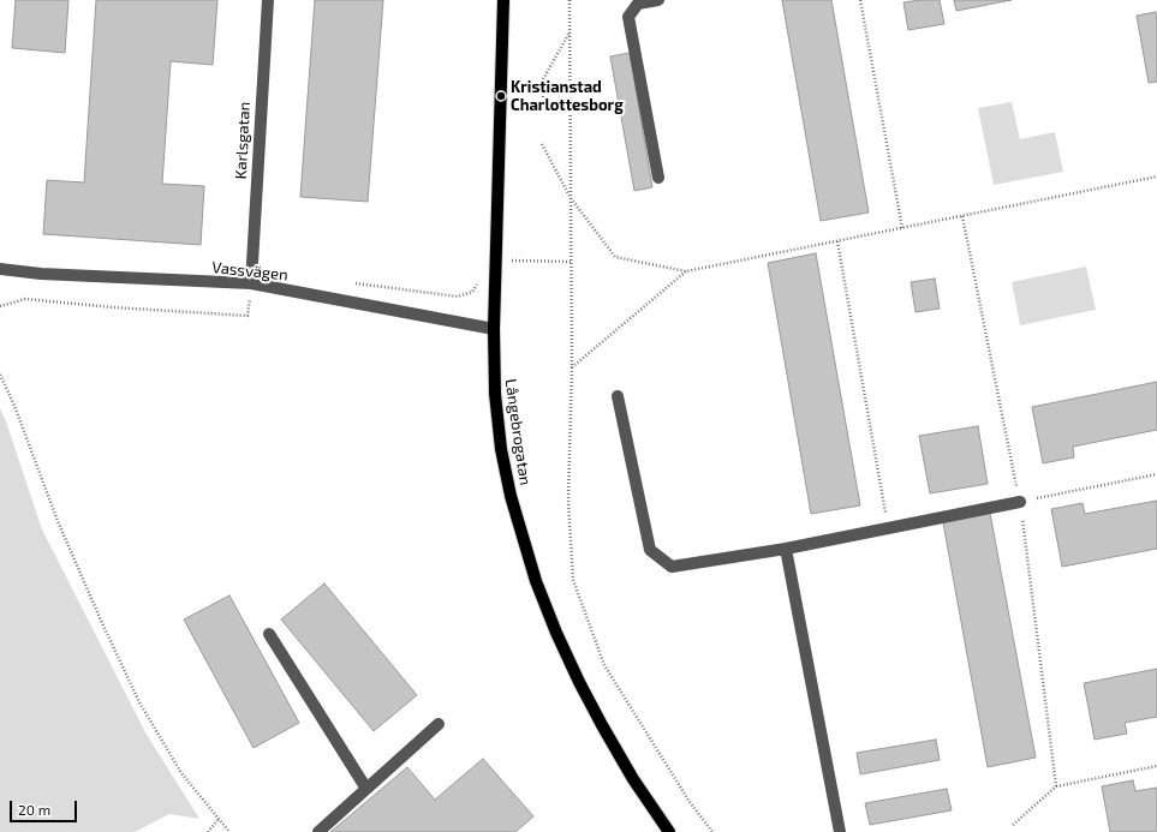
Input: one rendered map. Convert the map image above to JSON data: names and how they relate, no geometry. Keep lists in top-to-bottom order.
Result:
{
  "streets": {
    "main road": ["Långebrogatan"],
    "street": ["Karlsgatan", "Vassvägen"]
  },
  "crossings": [
    ["Karlsgatan", "Vassvägen"],
    ["Vassvägen", "Långebrogatan"]
  ],
  "places": ["Kristianstad Charlottesborg"],
  "scale_bar": "20 m"
}
